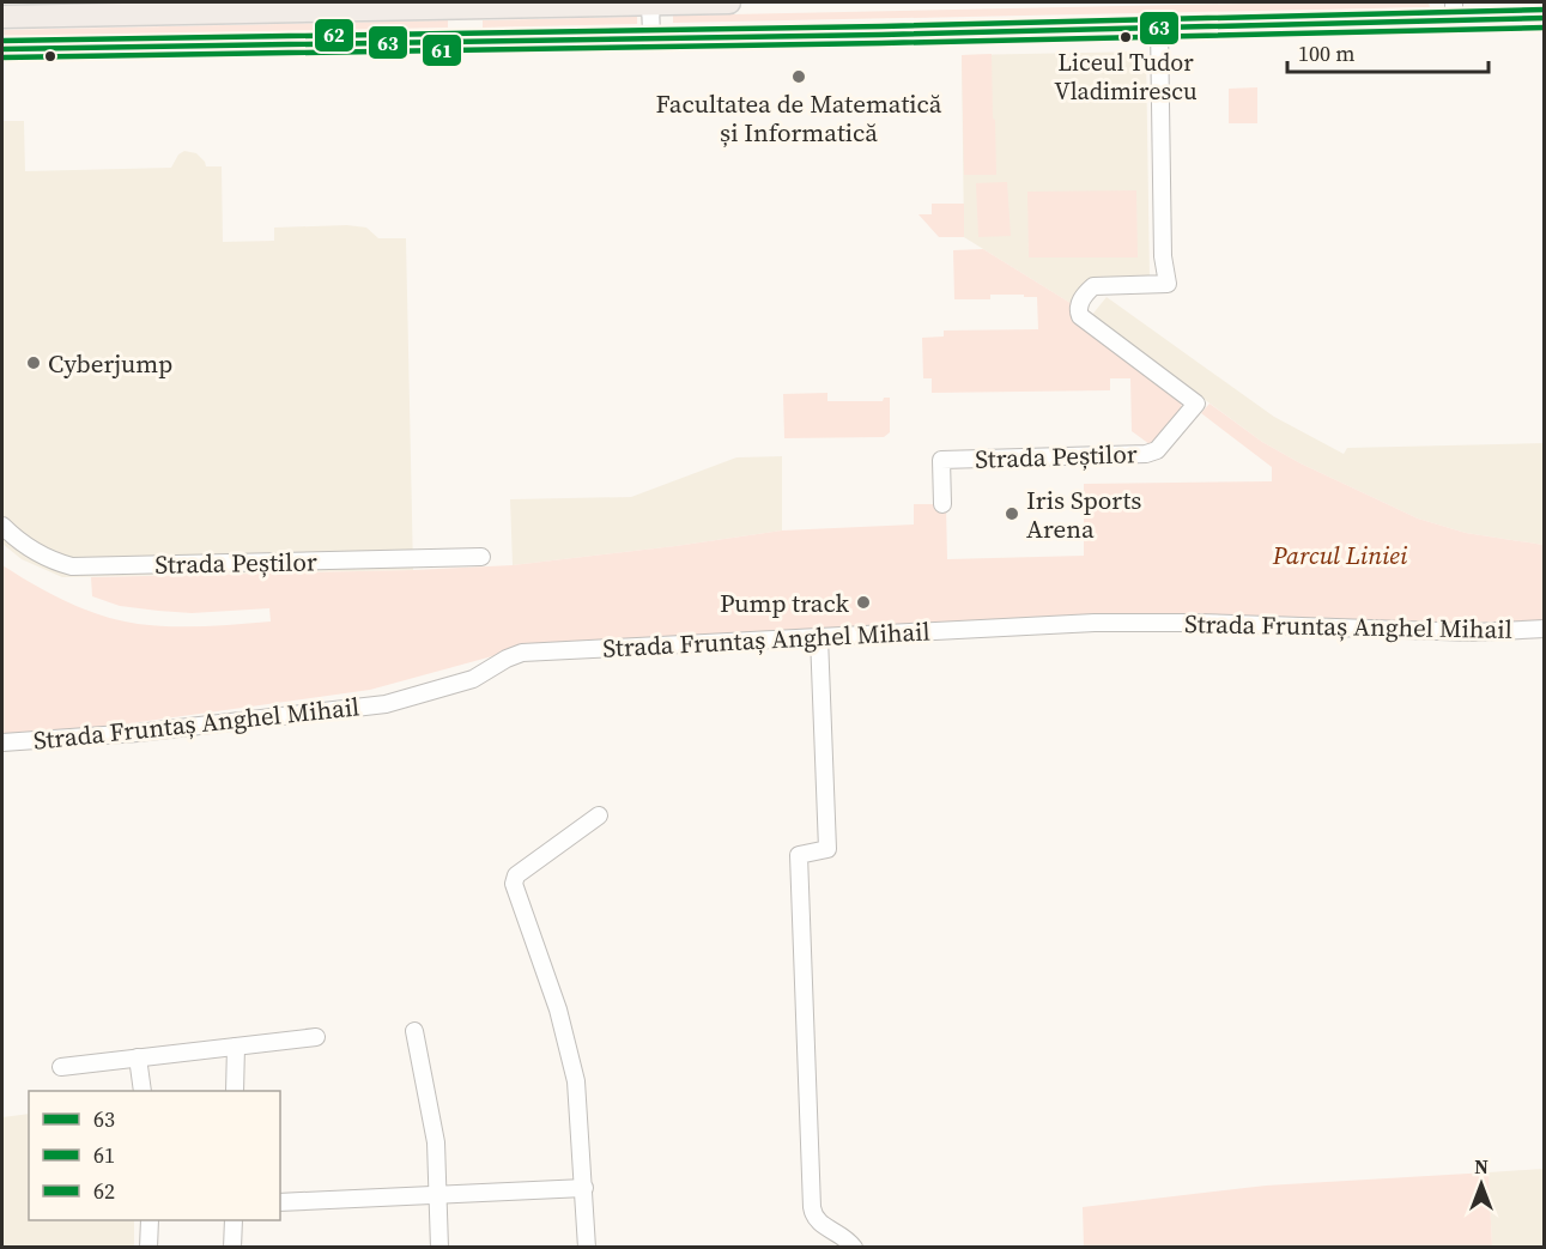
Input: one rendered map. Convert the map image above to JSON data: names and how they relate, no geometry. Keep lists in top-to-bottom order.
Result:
{
  "streets": {
    "street": ["Strada Peștilor", "Strada Fruntaș Anghel Mihail"]
  },
  "parks": ["Parcul Liniei"],
  "places": [
    "Liceul Tudor Vladimirescu",
    "Facultatea de Matematică și Informatică",
    "Cyberjump",
    "Iris Sports Arena",
    "Pump track"
  ],
  "lines": ["transit line 62", "transit line 63", "transit line 61"],
  "legend": ["63", "61", "62"],
  "scale_bar": "100 m",
  "north": "top"
}
